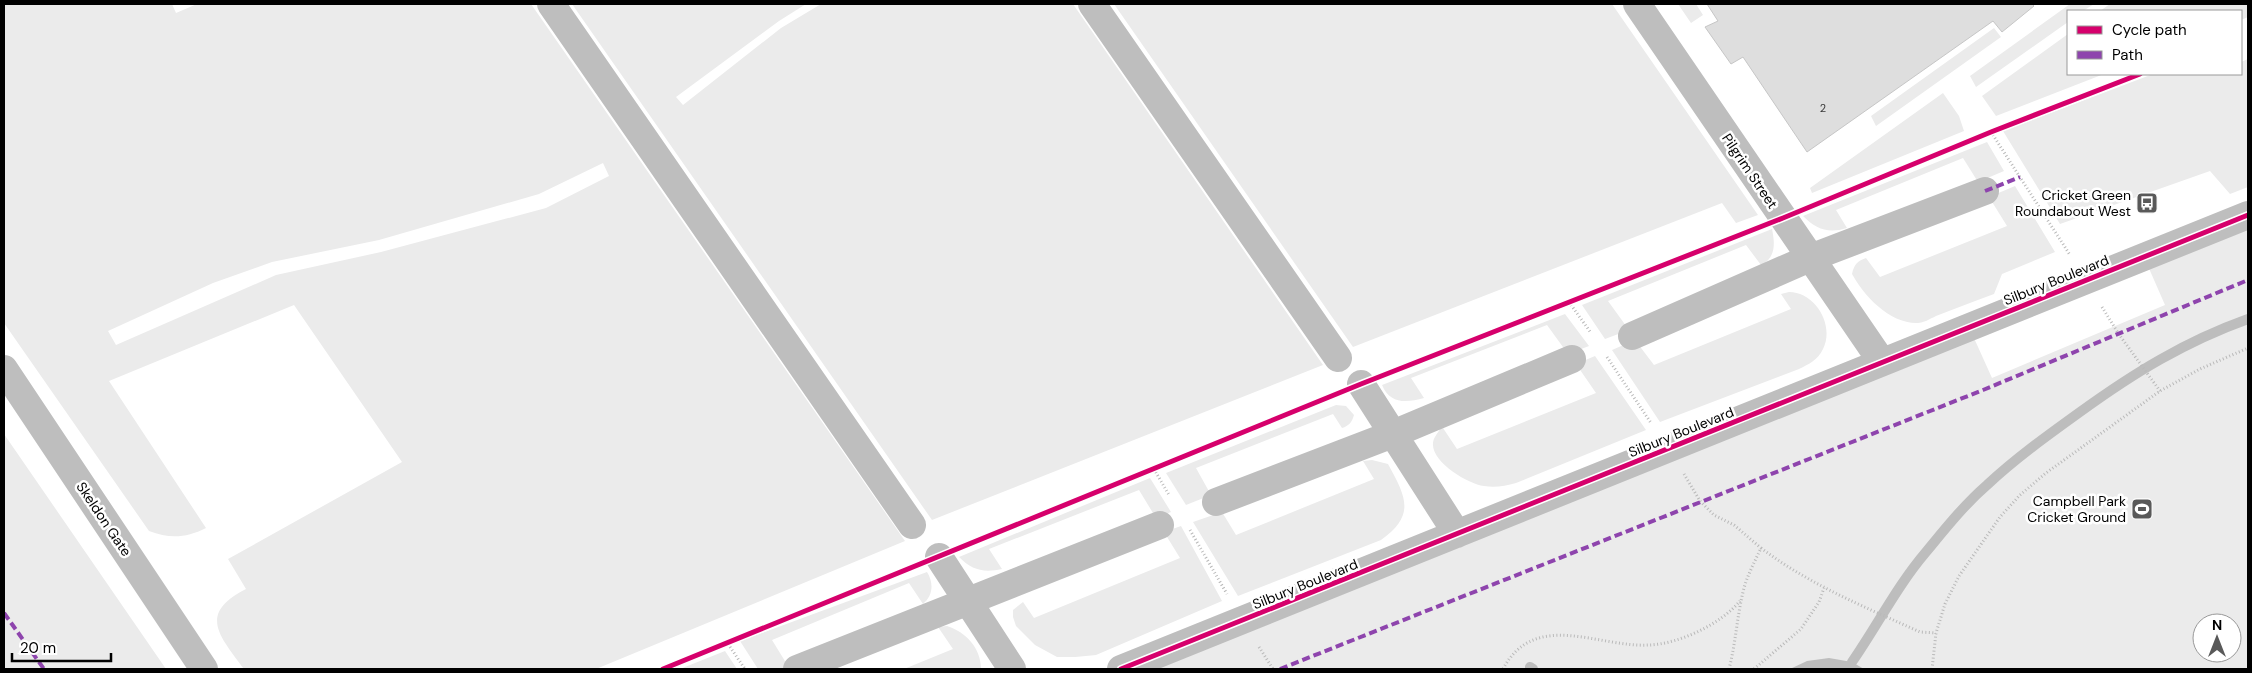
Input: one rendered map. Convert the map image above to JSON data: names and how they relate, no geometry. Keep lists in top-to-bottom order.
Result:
{
  "streets": {
    "street": ["Pilgrim Street", "Silbury Boulevard", "Skeldon Gate"]
  },
  "crossings": [
    ["Pilgrim Street", "Silbury Boulevard"]
  ],
  "places": {
    "bus stop": ["Cricket Green Roundabout West"],
    "sports": ["Campbell Park Cricket Ground"]
  },
  "house_numbers": ["2"],
  "legend": ["Cycle path", "Path"],
  "scale_bar": "20 m",
  "north": "top"
}
